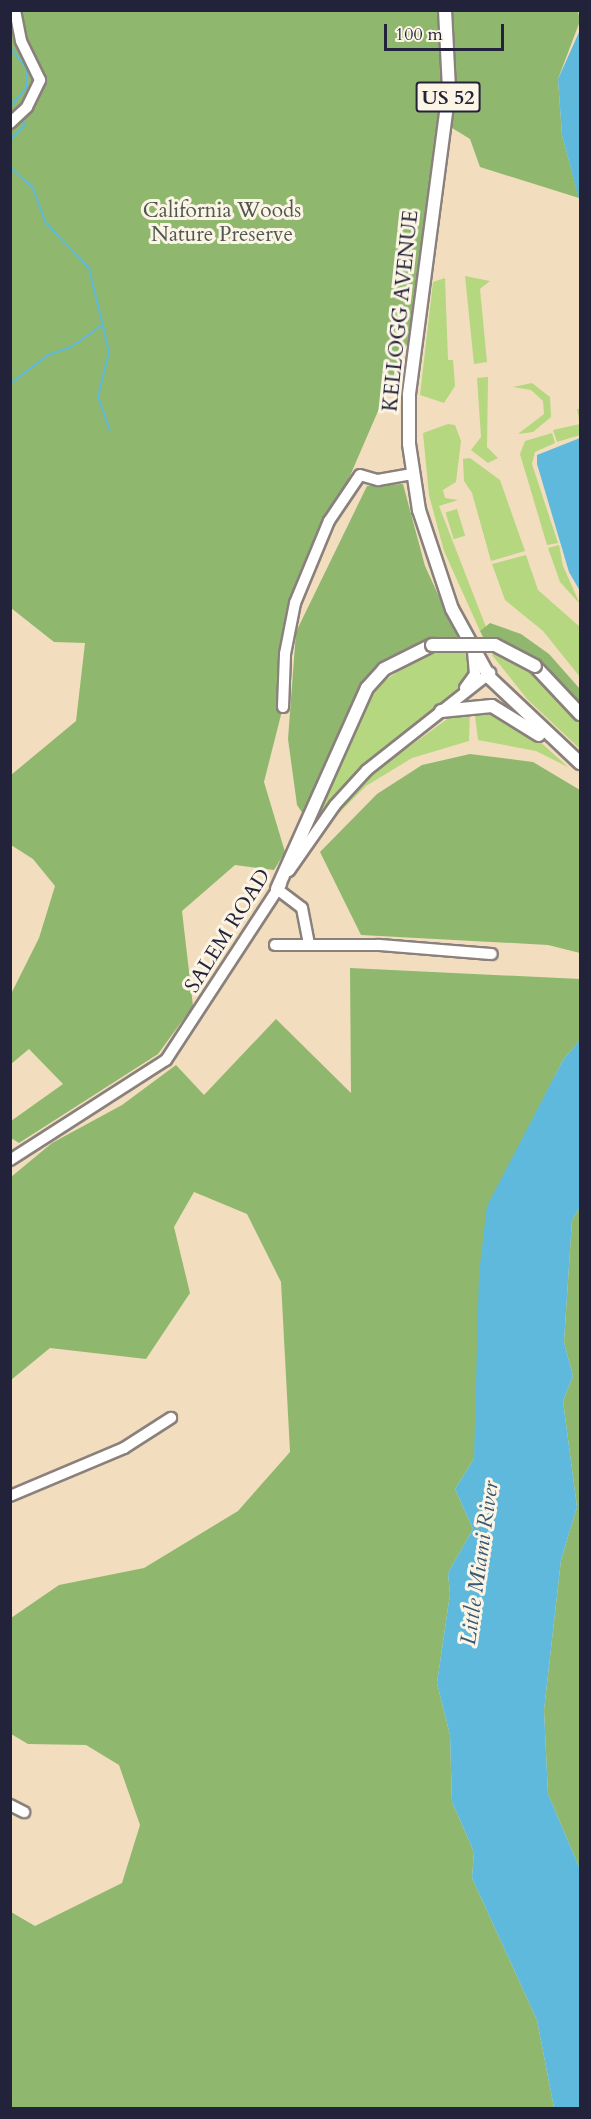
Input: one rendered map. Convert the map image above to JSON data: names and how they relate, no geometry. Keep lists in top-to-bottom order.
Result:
{
  "streets": {
    "main road": ["US 52", "KELLOGG AVENUE"],
    "street": ["SALEM ROAD"]
  },
  "crossings": [
    ["KELLOGG AVENUE", "SALEM ROAD"]
  ],
  "water": ["Little Miami River"],
  "parks": ["California Woods Nature Preserve"],
  "scale_bar": "100 m"
}
